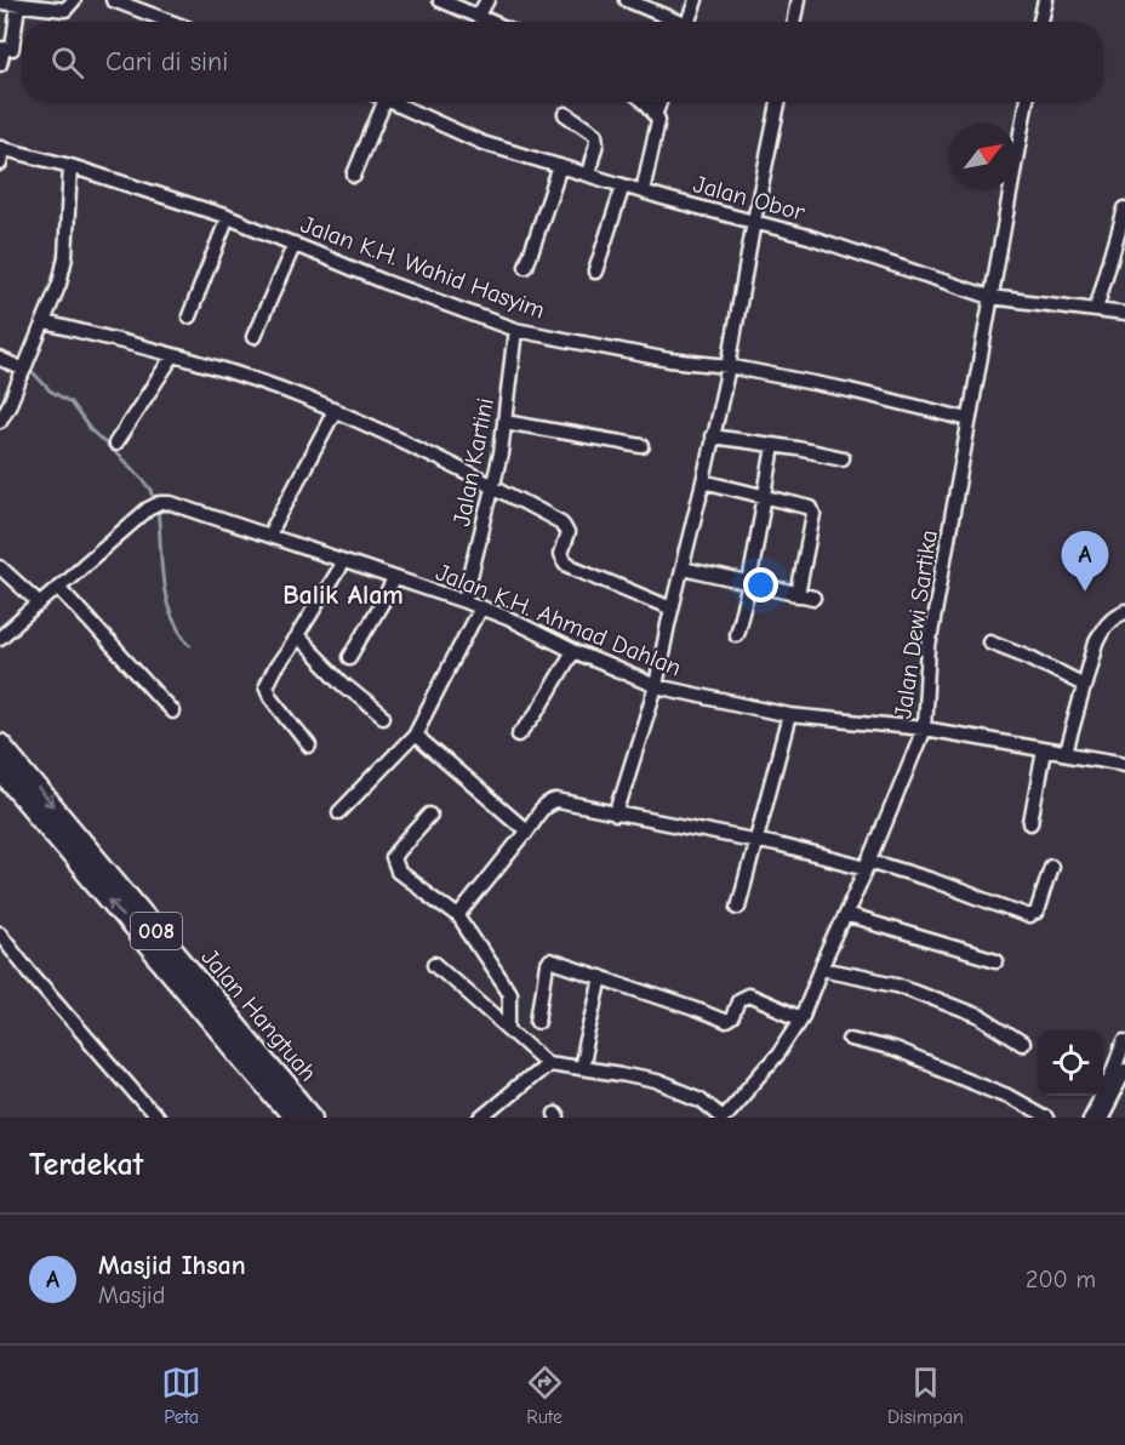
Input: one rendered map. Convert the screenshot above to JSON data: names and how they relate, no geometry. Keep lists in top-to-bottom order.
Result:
{
  "streets": {
    "highway": ["008", "Jalan Hangtuah"],
    "street": [
      "Jalan Obor",
      "Jalan K.H. Wahid Hasyim",
      "Jalan Kartini",
      "Jalan K.H. Ahmad Dahlan",
      "Jalan Dewi Sartika"
    ]
  },
  "crossings": [
    ["Jalan Obor", "Jalan Dewi Sartika"],
    ["Jalan K.H. Wahid Hasyim", "Jalan Kartini"],
    ["Jalan K.H. Wahid Hasyim", "Jalan Dewi Sartika"],
    ["Jalan Kartini", "Jalan K.H. Ahmad Dahlan"],
    ["Jalan K.H. Ahmad Dahlan", "Jalan Dewi Sartika"]
  ],
  "districts": ["Balik Alam"],
  "north": "top right",
  "page": {
    "search": "Cari di sini",
    "pins": "A",
    "heading": "Terdekat",
    "list": [
      {
        "mark": "A",
        "name": "Masjid Ihsan",
        "note": "Masjid",
        "value": "200 m"
      }
    ],
    "nav": ["Peta", "Rute", "Disimpan"]
  }
}
